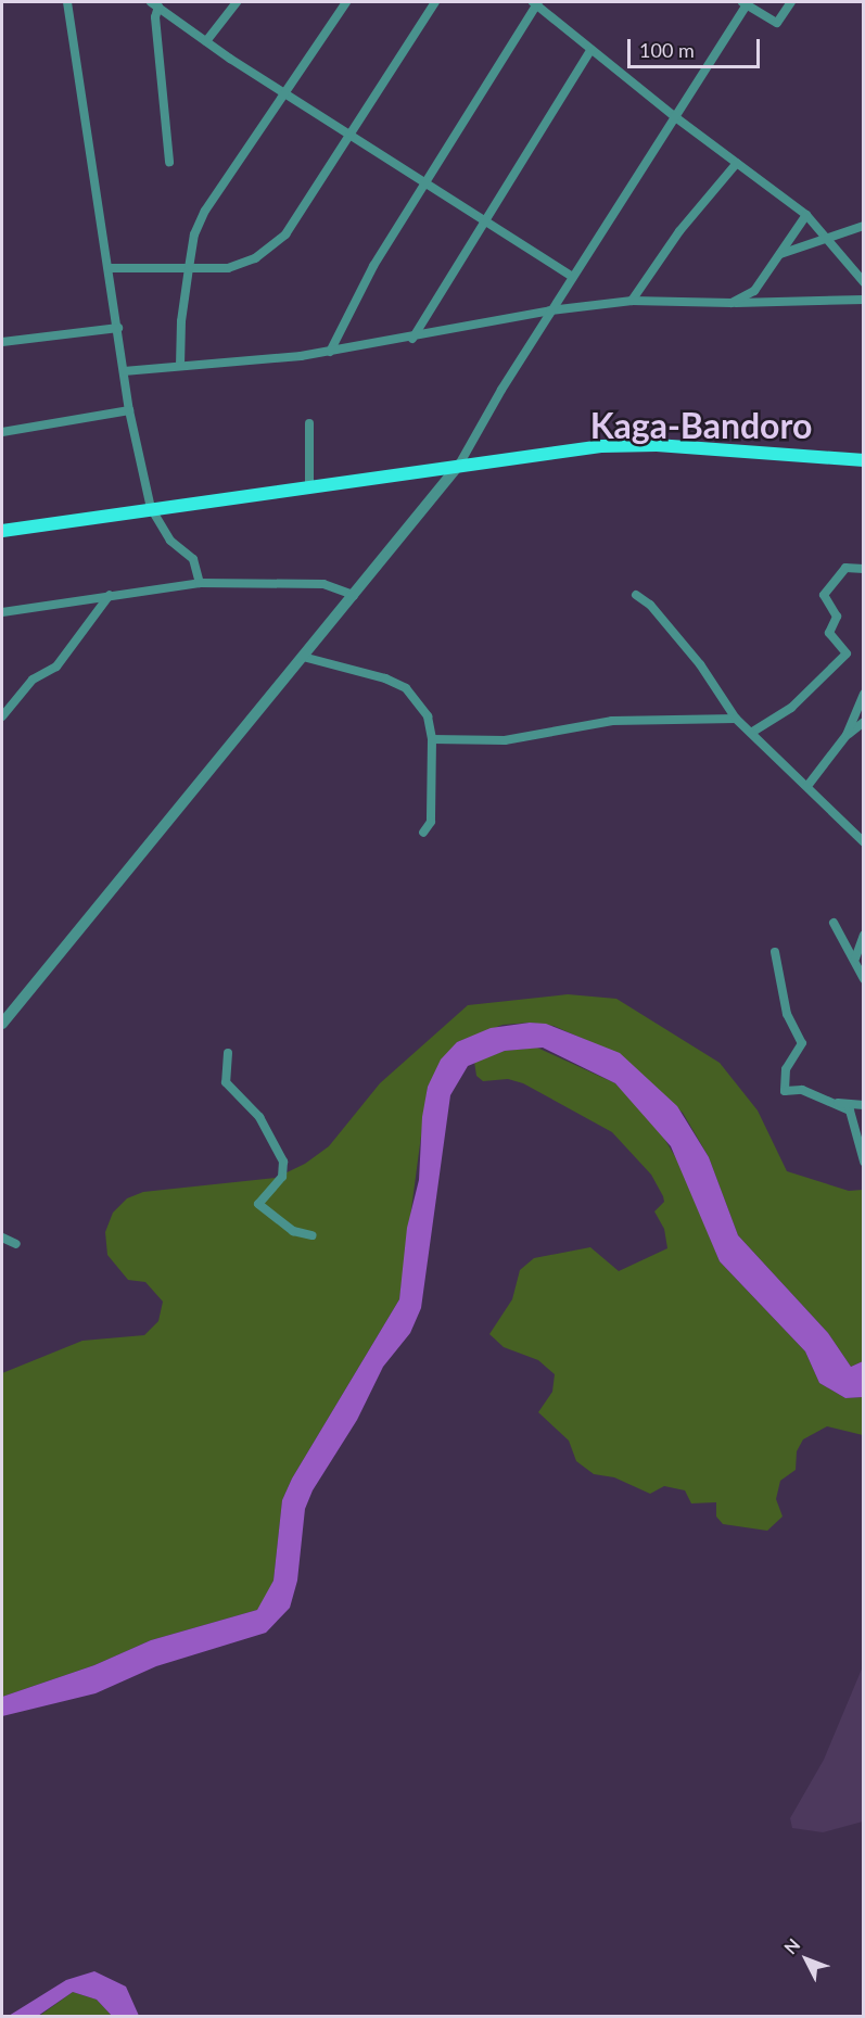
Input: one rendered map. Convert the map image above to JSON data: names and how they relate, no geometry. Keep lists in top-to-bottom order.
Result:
{
  "districts": ["Kaga-Bandoro"],
  "scale_bar": "100 m",
  "north": "top left"
}
